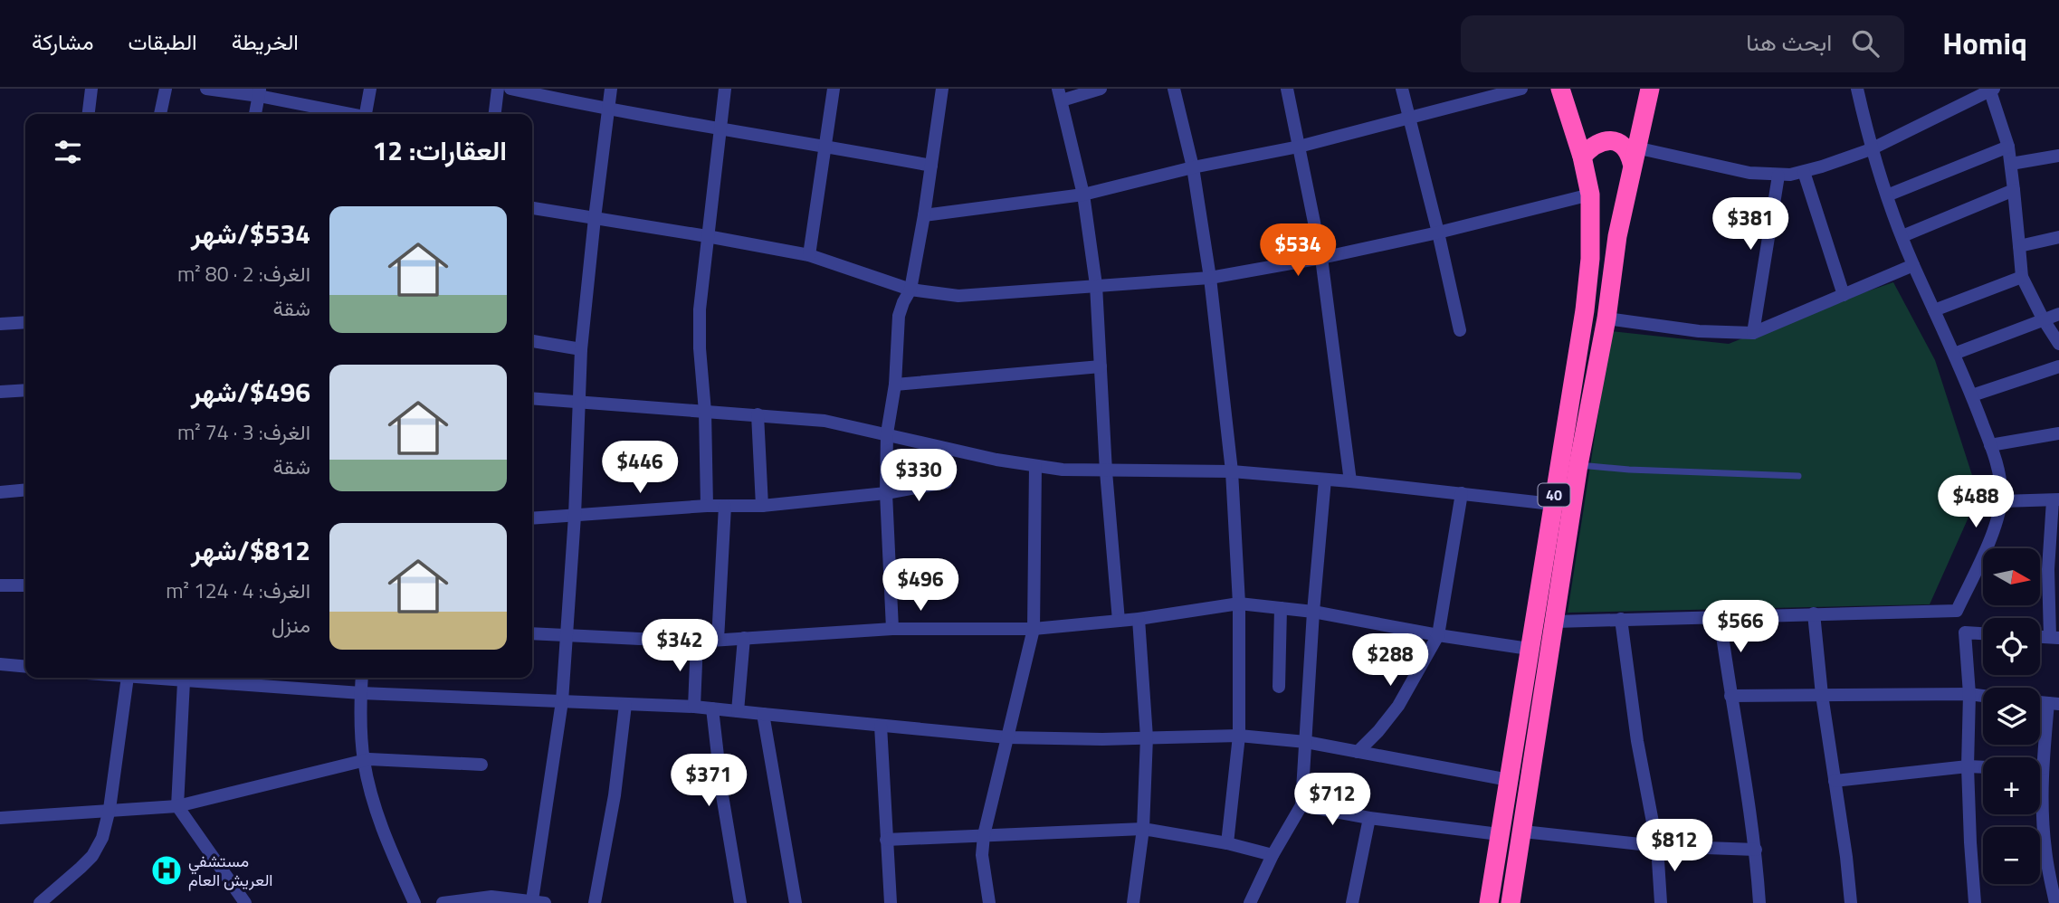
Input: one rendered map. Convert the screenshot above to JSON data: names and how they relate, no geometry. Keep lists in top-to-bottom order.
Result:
{
  "streets": {
    "highway": ["40"]
  },
  "places": {
    "hospital": ["مستشفي العريش العام"]
  },
  "north": "right",
  "page": {
    "header": "Homiq",
    "search": "ابحث هنا",
    "nav": ["الخريطة", "الطبقات", "مشاركة"],
    "heading": "العقارات: 12",
    "list": [
      {
        "name": "$534/شهر",
        "note": "الغرف: 2 · 80 m² · شقة"
      },
      {
        "name": "$496/شهر",
        "note": "الغرف: 3 · 74 m² · شقة"
      },
      {
        "name": "$812/شهر",
        "note": "الغرف: 4 · 124 m² · منزل"
      }
    ],
    "price": [
      "$381",
      "$534",
      "$446",
      "$330",
      "$488",
      "$496",
      "$566",
      "$342",
      "$288",
      "$371",
      "$712",
      "$812"
    ],
    "map_buttons": ["+", "−"]
  }
}
